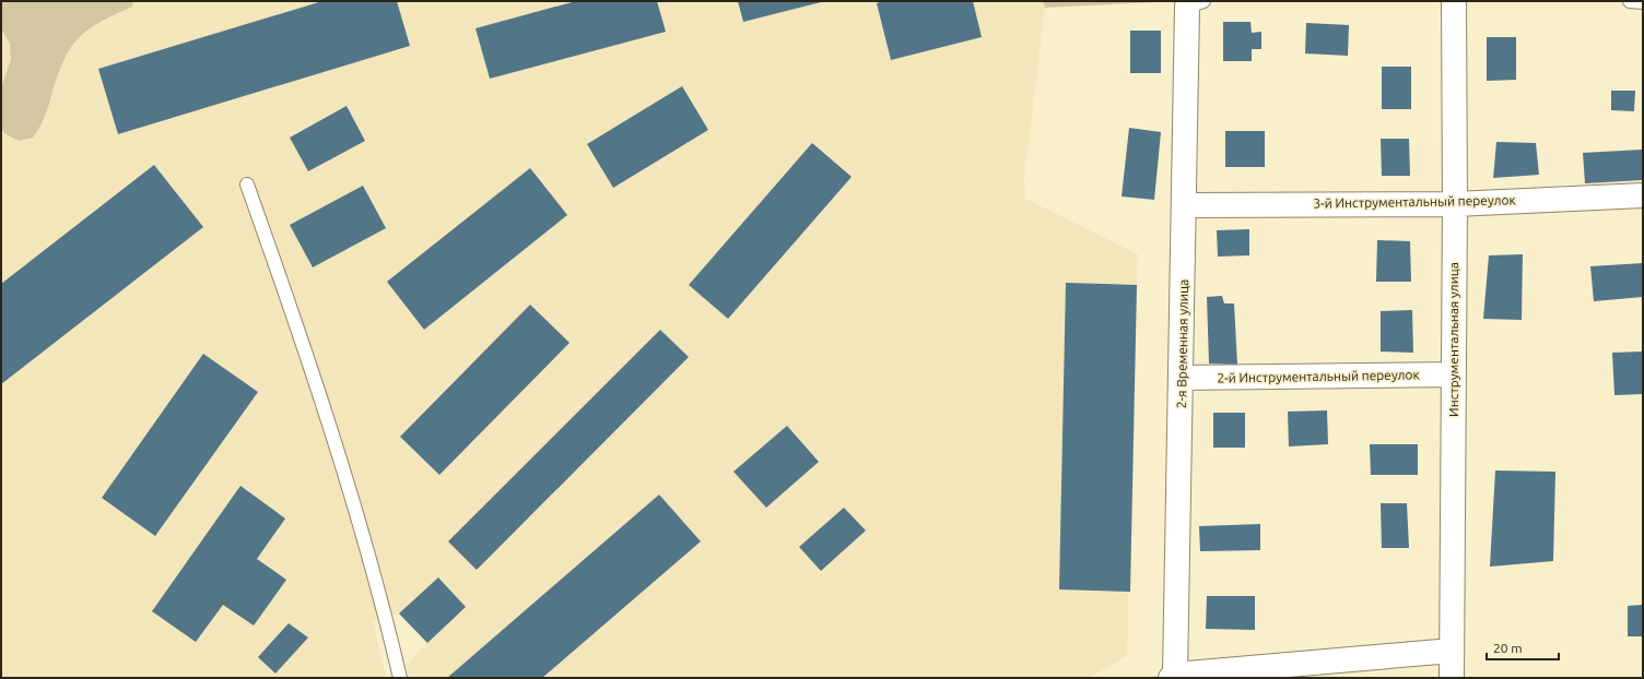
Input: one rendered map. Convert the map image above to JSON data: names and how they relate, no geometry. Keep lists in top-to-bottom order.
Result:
{
  "streets": {
    "street": [
      "3-й Инструментальный переулок",
      "Инструментальная улица",
      "2-я Временная улица",
      "2-й Инструментальный переулок"
    ]
  },
  "crossings": [
    ["3-й Инструментальный переулок", "Инструментальная улица"],
    ["3-й Инструментальный переулок", "2-я Временная улица"],
    ["Инструментальная улица", "2-й Инструментальный переулок"],
    ["2-я Временная улица", "2-й Инструментальный переулок"]
  ],
  "scale_bar": "20 m"
}
